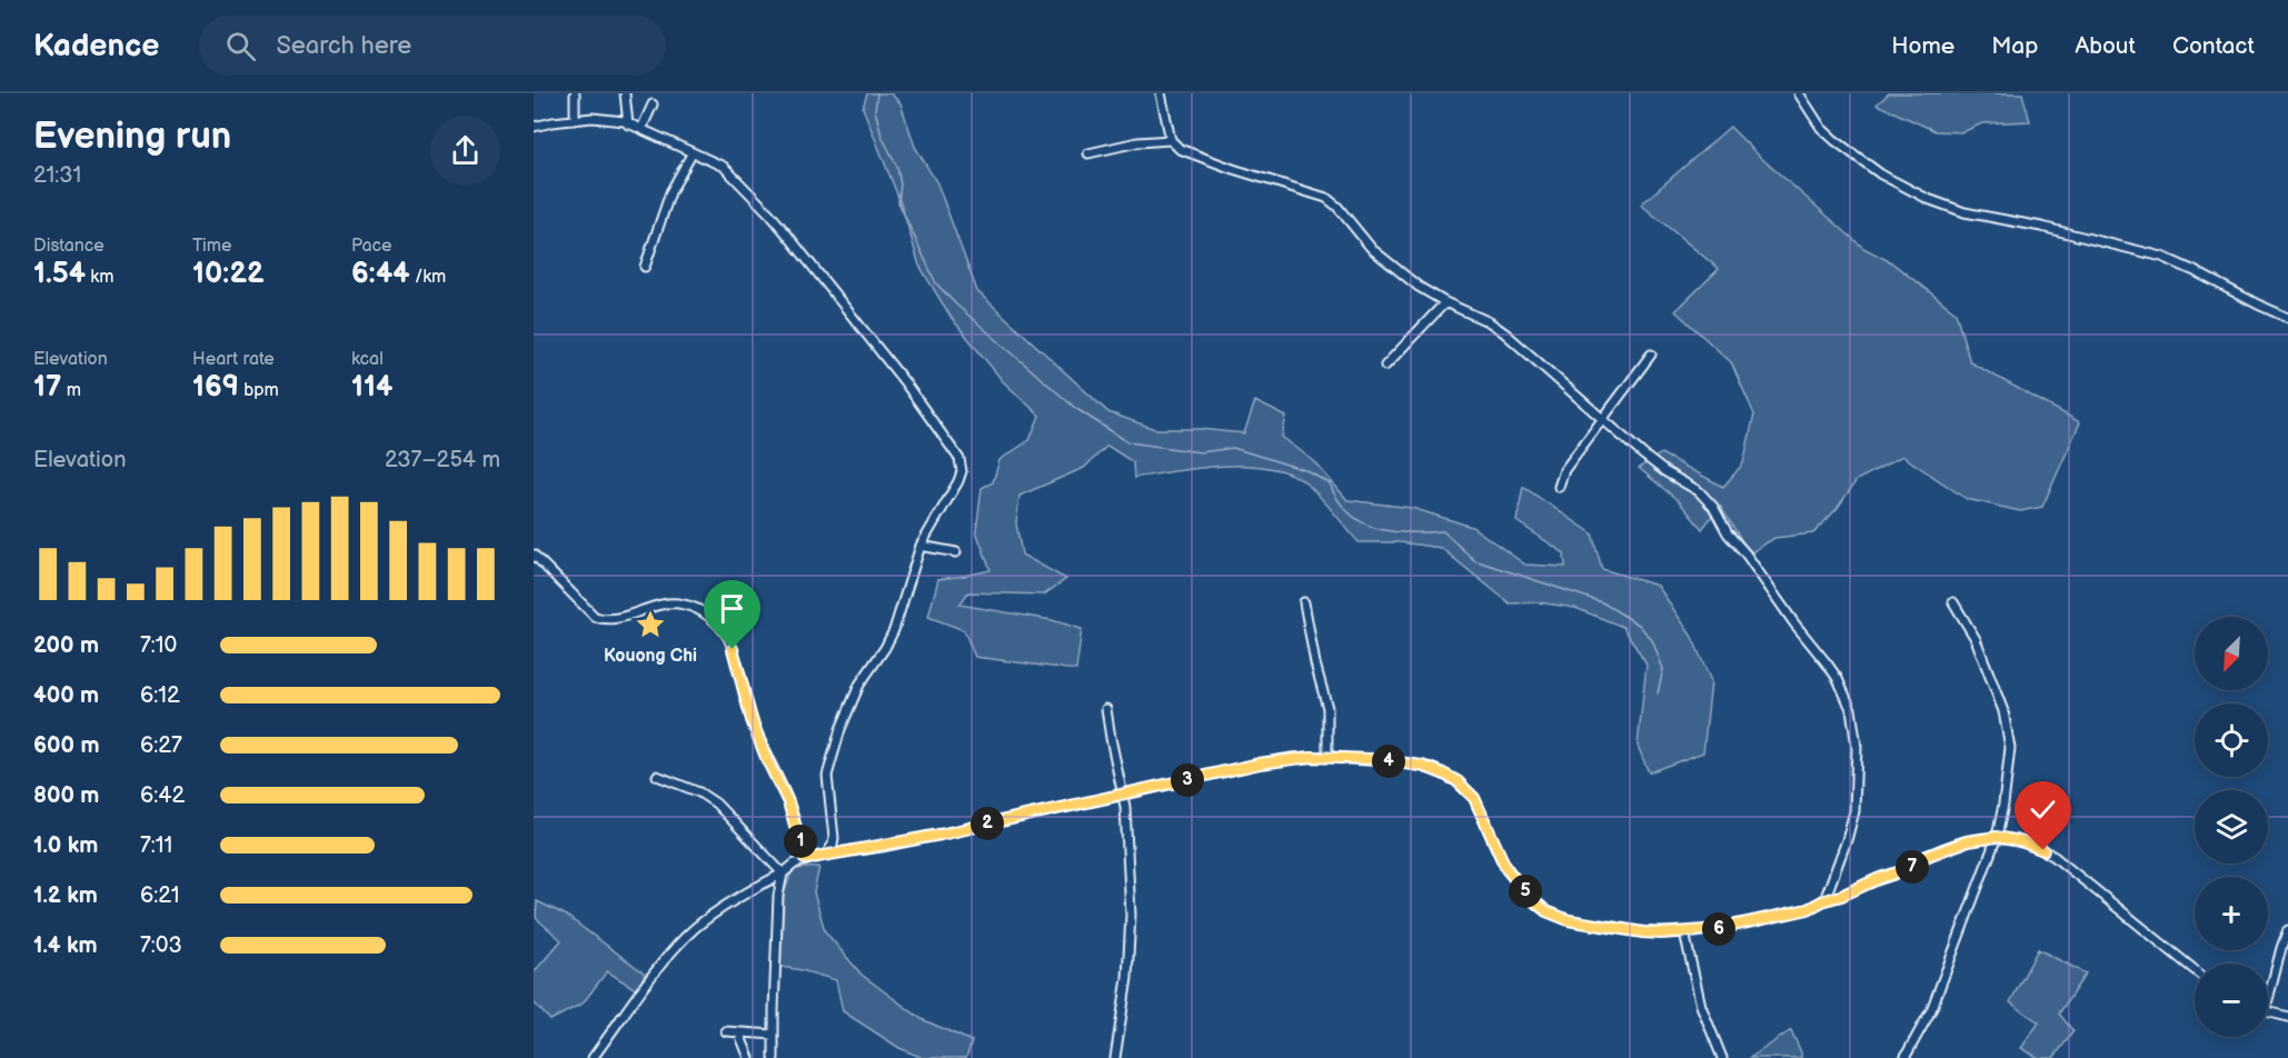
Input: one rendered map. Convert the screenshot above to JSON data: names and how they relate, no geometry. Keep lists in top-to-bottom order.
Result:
{
  "places": {
    "place": ["Kouong Chi"]
  },
  "north": "bottom left",
  "page": {
    "header": "Kadence",
    "search": "Search here",
    "nav": [
      "Home",
      "Map",
      "About",
      "Contact"
    ],
    "heading": ["Evening run", "21:31"],
    "stats": [
      ["Distance", "1.54 km"],
      ["Time", "10:22"],
      ["Pace", "6:44 /km"],
      ["Elevation", "17 m"],
      ["Heart rate", "169 bpm"],
      ["kcal", "114"]
    ],
    "chart": ["Elevation", "237–254 m"],
    "map_buttons": ["+", "−"],
    "list": [
      {
        "name": "200 m",
        "note": "7:10"
      },
      {
        "name": "400 m",
        "note": "6:12"
      },
      {
        "name": "600 m",
        "note": "6:27"
      },
      {
        "name": "800 m",
        "note": "6:42"
      },
      {
        "name": "1.0 km",
        "note": "7:11"
      },
      {
        "name": "1.2 km",
        "note": "6:21"
      },
      {
        "name": "1.4 km",
        "note": "7:03"
      }
    ],
    "pins": [
      "4",
      "3",
      "2",
      "1",
      "7",
      "5",
      "6"
    ]
  }
}
